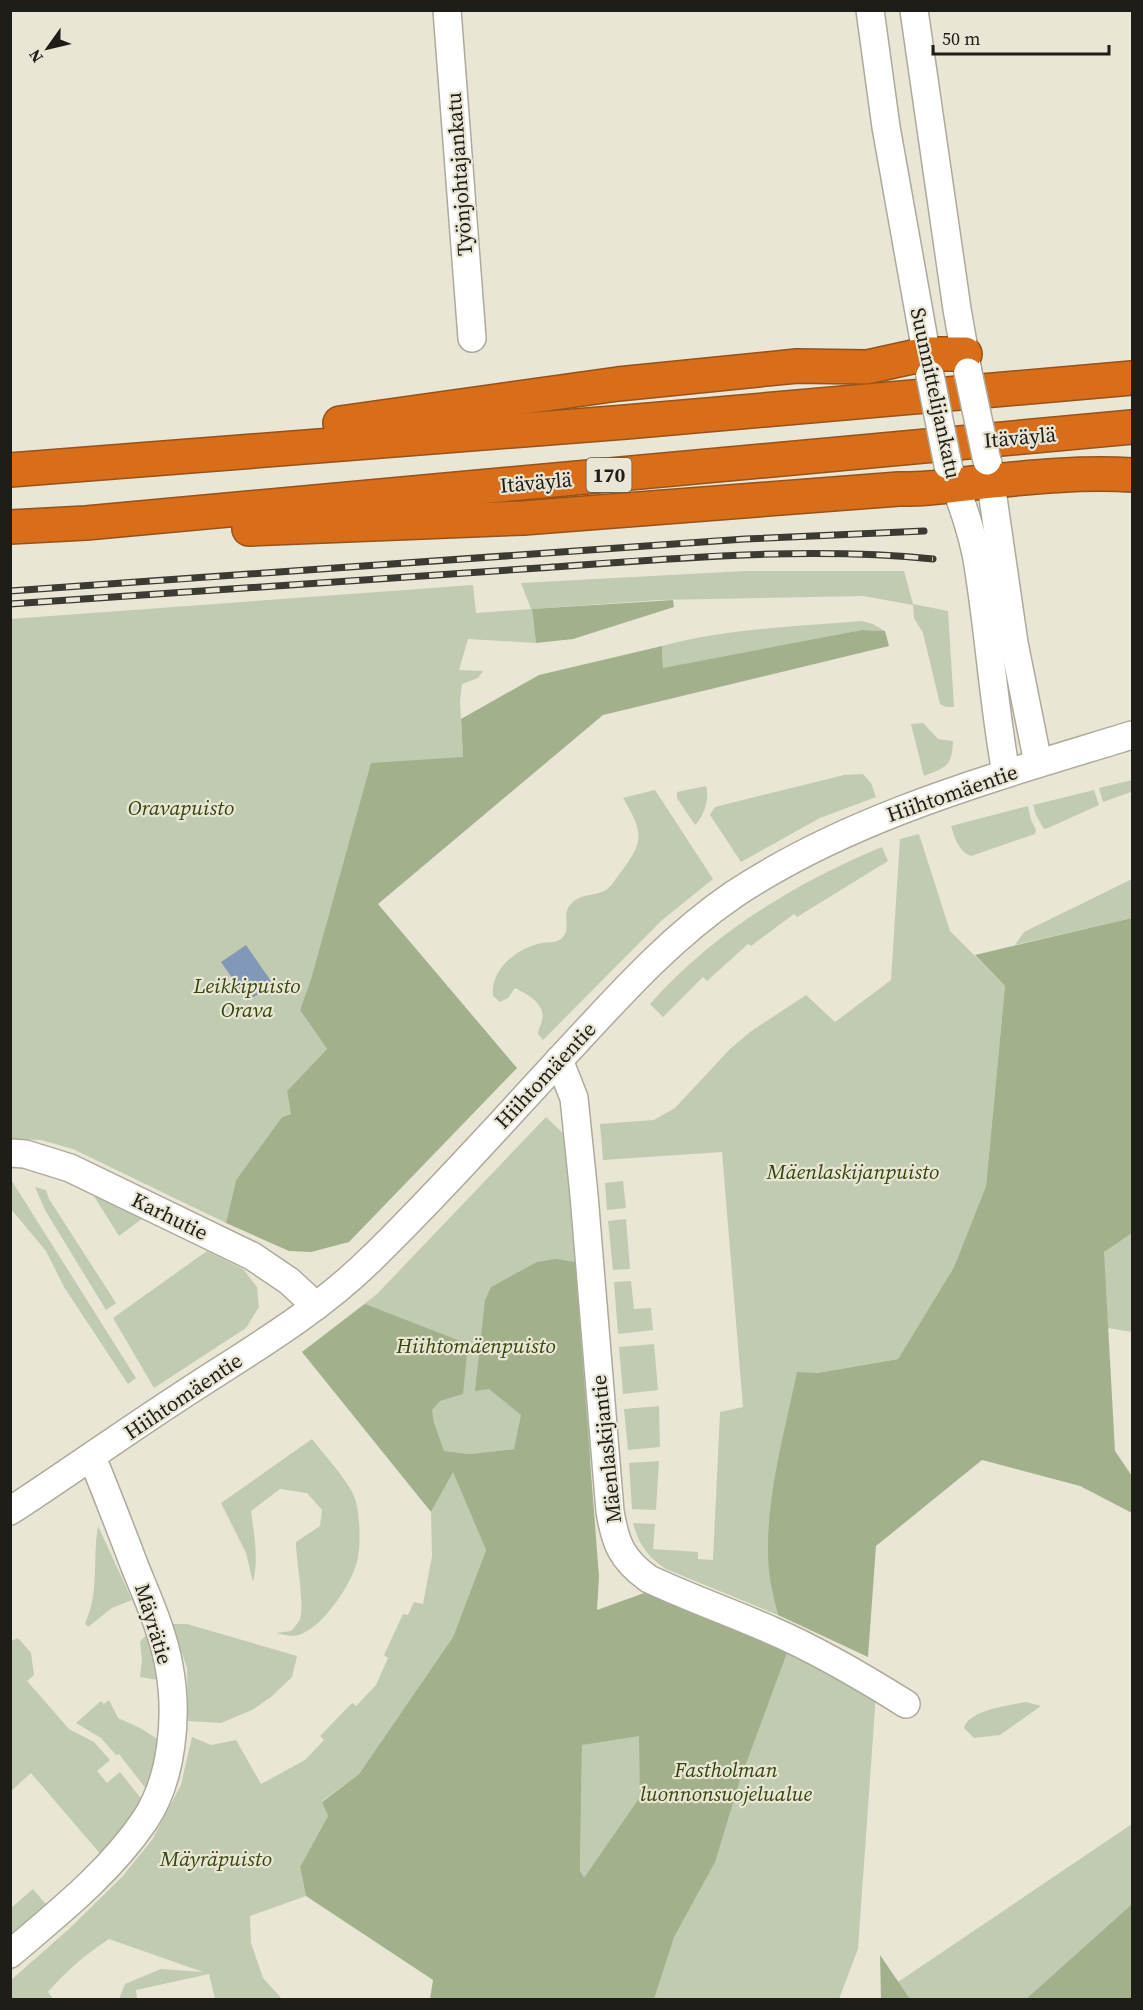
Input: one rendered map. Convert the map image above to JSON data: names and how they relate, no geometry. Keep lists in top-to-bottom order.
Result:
{
  "streets": {
    "highway": ["Itäväylä", "170"],
    "street": [
      "Työnjohtajankatu",
      "Suunnittelijankatu",
      "Hiihtomäentie",
      "Karhutie",
      "Mäenlaskijantie",
      "Mäyrätie"
    ]
  },
  "crossings": [
    ["Suunnittelijankatu", "Hiihtomäentie"],
    ["Hiihtomäentie", "Karhutie"],
    ["Hiihtomäentie", "Mäenlaskijantie"],
    ["Hiihtomäentie", "Mäyrätie"]
  ],
  "parks": [
    "Oravapuisto",
    "Leikkipuisto Orava",
    "Mäenlaskijanpuisto",
    "Hiihtomäenpuisto",
    "Fastholman luonnonsuojelualue",
    "Mäyräpuisto"
  ],
  "scale_bar": "50 m",
  "north": "bottom left"
}
